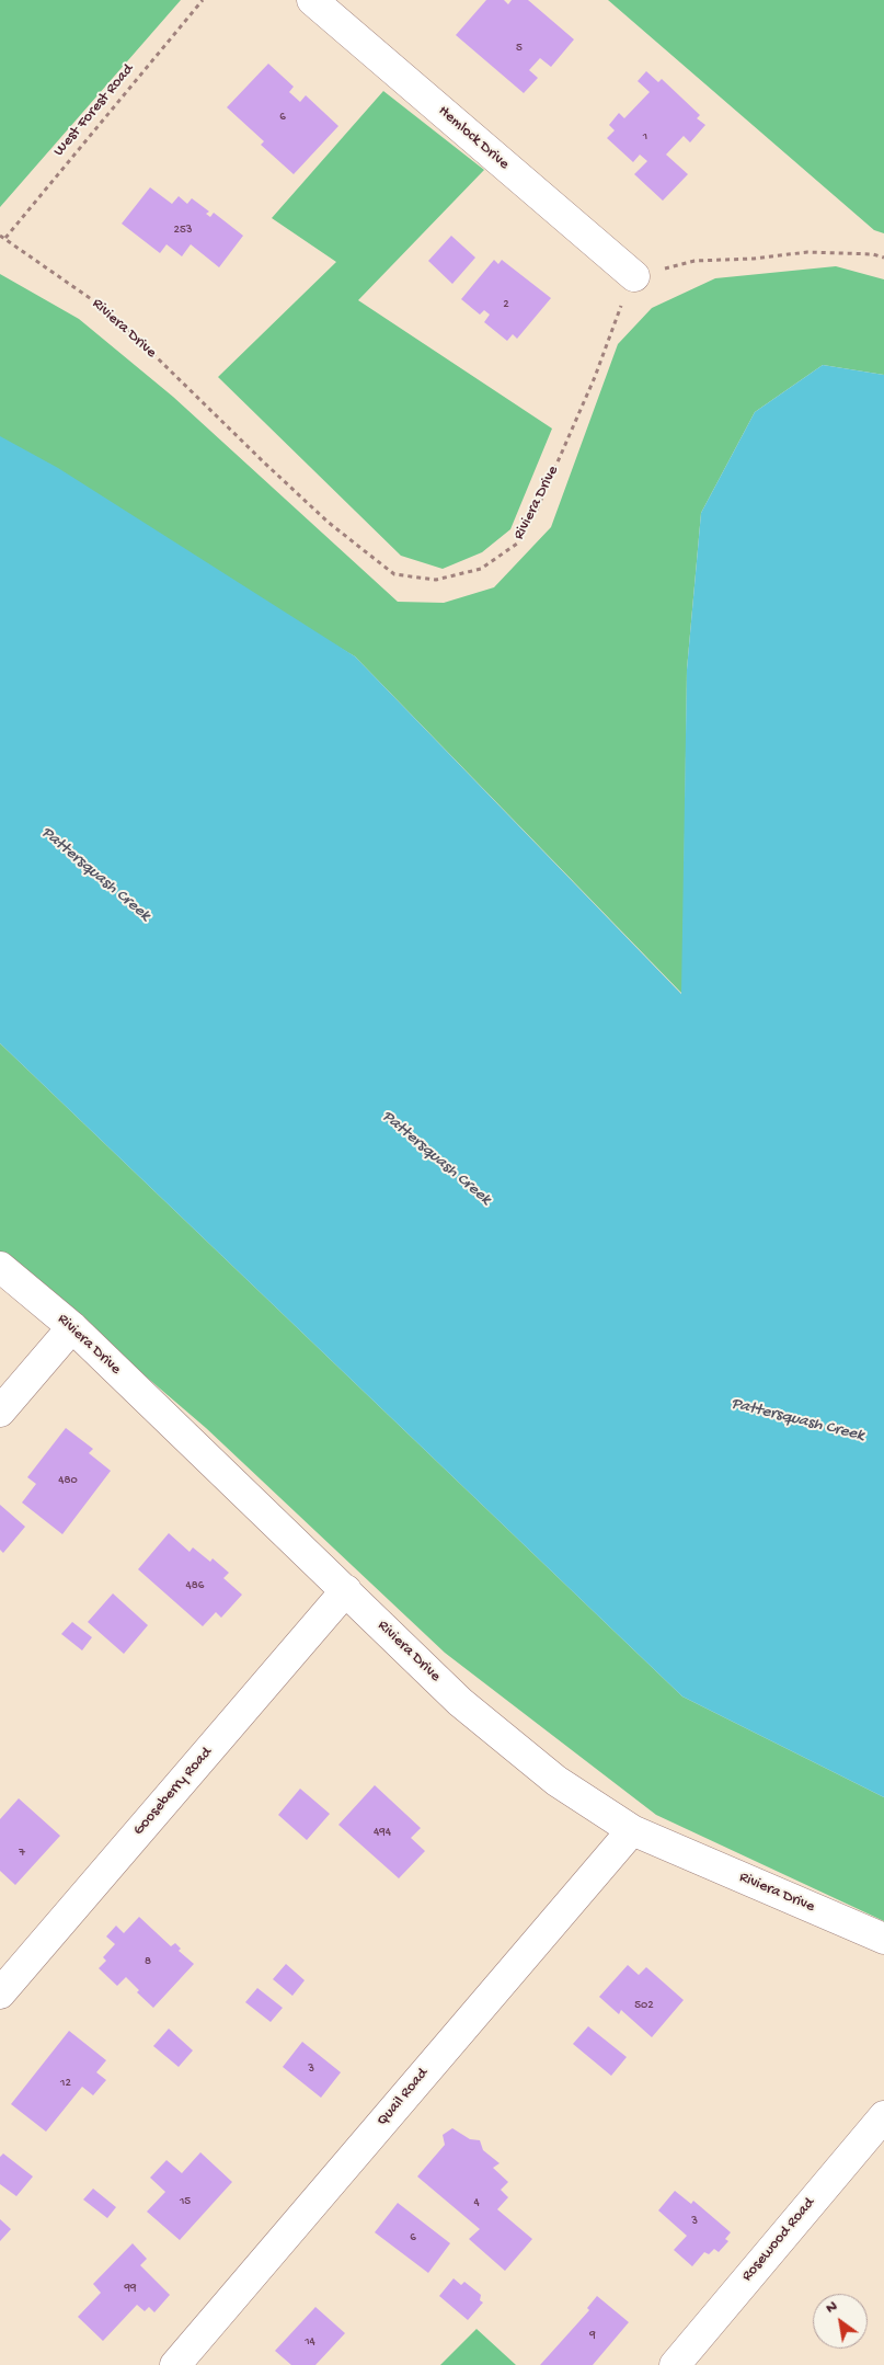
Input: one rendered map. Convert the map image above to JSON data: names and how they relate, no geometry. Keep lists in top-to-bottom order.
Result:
{
  "streets": {
    "street": [
      "Hemlock Drive",
      "Riviera Drive",
      "Gooseberry Road",
      "Quail Road",
      "Rosewood Road"
    ],
    "path": ["West Forest Road"]
  },
  "crossings": [
    ["West Forest Road", "Riviera Drive"],
    ["Hemlock Drive", "Riviera Drive"],
    ["Riviera Drive", "Gooseberry Road"],
    ["Riviera Drive", "Quail Road"]
  ],
  "water": ["Pattersquash Creek"],
  "house_numbers": [
    "5",
    "6",
    "1",
    "253",
    "2",
    "480",
    "486",
    "494",
    "7",
    "8",
    "502",
    "3",
    "12",
    "15",
    "4",
    "3",
    "6",
    "99",
    "9",
    "14"
  ],
  "north": "top left"
}
